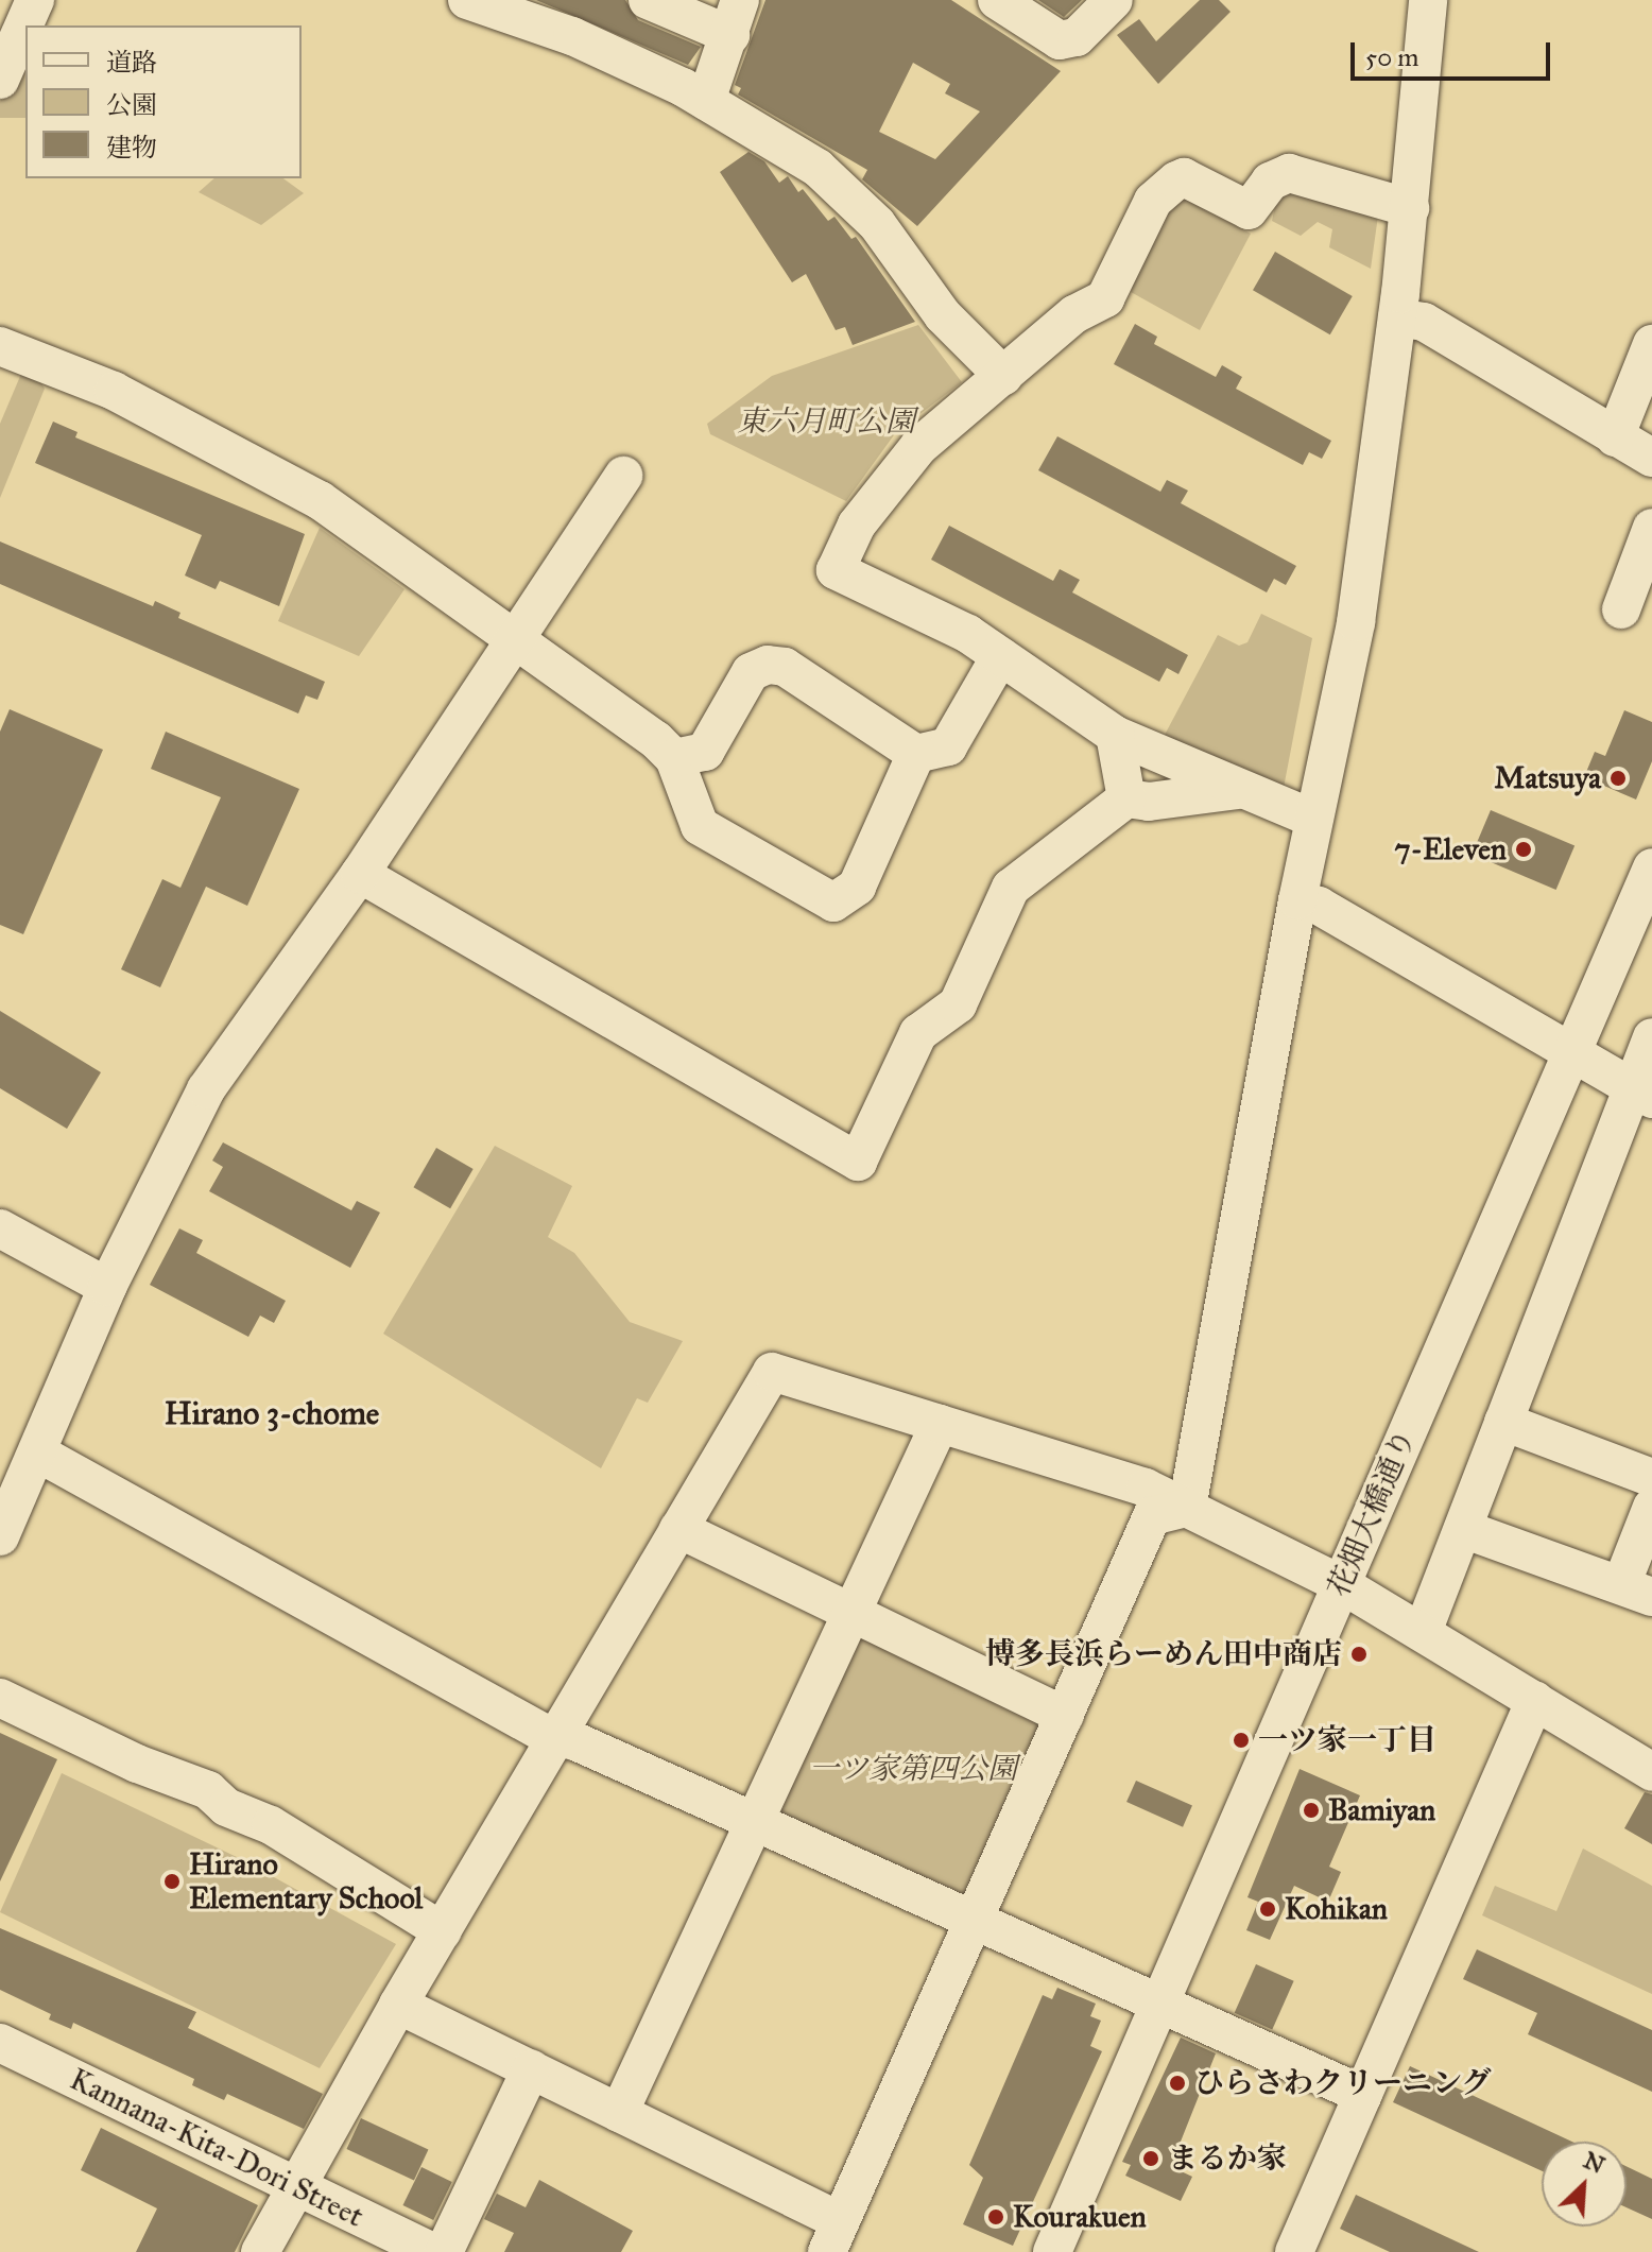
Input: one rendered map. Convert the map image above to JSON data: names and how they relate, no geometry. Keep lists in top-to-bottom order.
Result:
{
  "streets": {
    "street": ["花畑大橋通り", "Kannana-Kita-Dori Street"]
  },
  "districts": ["Hirano 3-chome"],
  "parks": ["東六月町公園", "一ツ家第四公園"],
  "places": [
    "Matsuya",
    "7-Eleven",
    "博多長浜らーめん田中商店",
    "一ツ家一丁目",
    "Bamiyan",
    "Hirano Elementary School",
    "Kohikan",
    "ひらさわクリーニング",
    "まるか家",
    "Kourakuen"
  ],
  "legend": ["道路", "公園", "建物"],
  "scale_bar": "50 m",
  "north": "top right"
}
